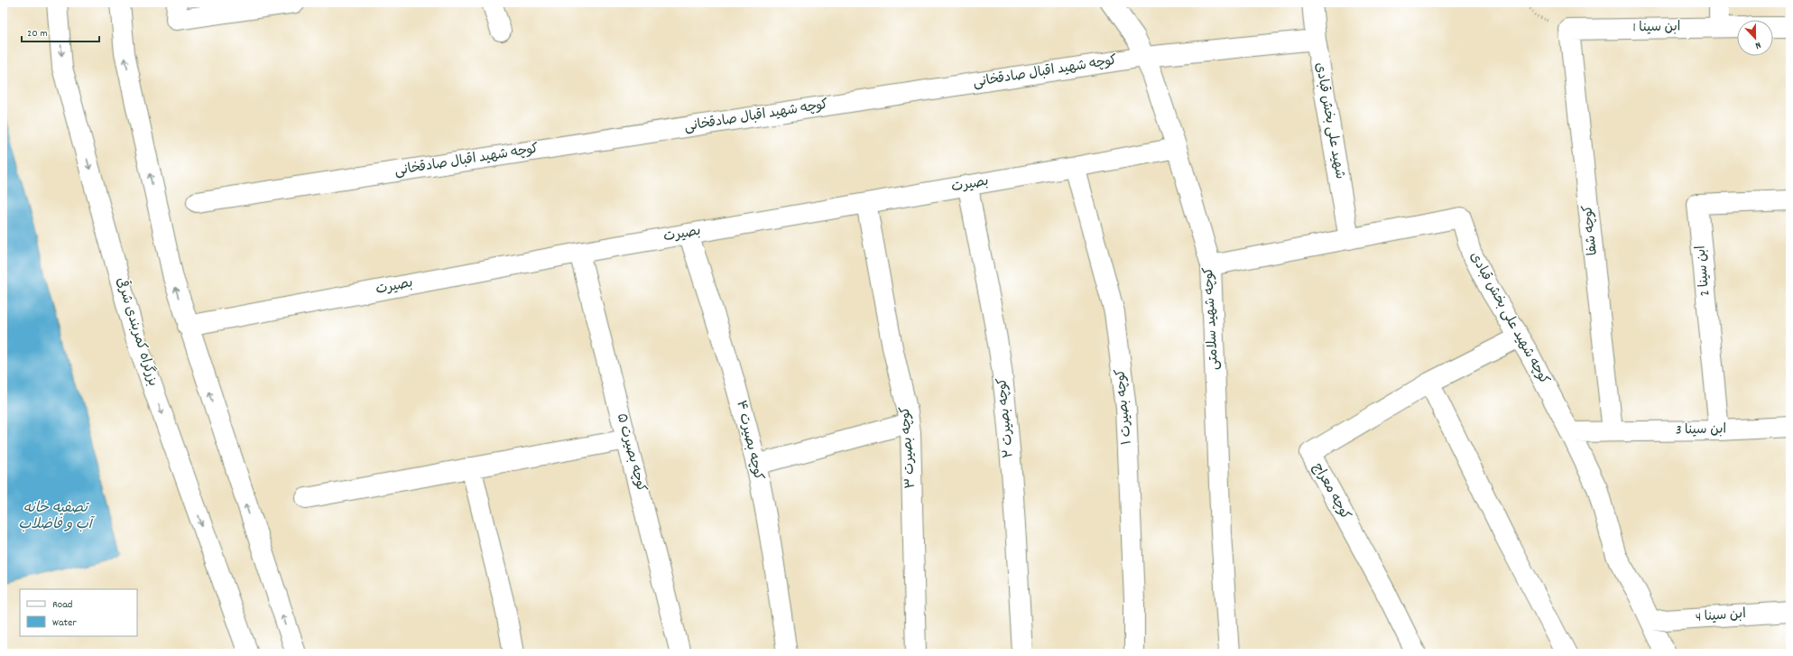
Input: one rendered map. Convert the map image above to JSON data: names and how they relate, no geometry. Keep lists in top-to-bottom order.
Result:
{
  "streets": {
    "main road": [
      "ابن سینا 1",
      "کوچه شهید اقبال صادقخانی",
      "شهید علی بخش قبادی",
      "بصیرت",
      "کوچه شفا",
      "ابن سینا 2",
      "کوچه شهید سلامتی",
      "کوچه شهید علی بخش قبادی",
      "بزرگراه کمربندی شرقی",
      "کوچه بصیرت ۱",
      "کوچه بصیرت ۲",
      "ابن سینا 3",
      "کوچه بصیرت ۴",
      "کوچه بصیرت ۳",
      "کوچه بصیرت ۵",
      "کوچه معراج",
      "ابن سینا 4"
    ]
  },
  "crossings": [
    ["ابن سینا 1", "کوچه شفا"],
    ["کوچه شهید اقبال صادقخانی", "شهید علی بخش قبادی"],
    ["کوچه شهید اقبال صادقخانی", "کوچه شهید سلامتی"],
    ["شهید علی بخش قبادی", "کوچه شهید علی بخش قبادی"],
    ["بصیرت", "کوچه شهید سلامتی"],
    ["بصیرت", "کوچه بصیرت ۱"],
    ["بصیرت", "کوچه بصیرت ۲"],
    ["بصیرت", "کوچه بصیرت ۴"],
    ["بصیرت", "کوچه بصیرت ۳"],
    ["بصیرت", "کوچه بصیرت ۵"],
    ["کوچه شفا", "ابن سینا 3"],
    ["ابن سینا 2", "ابن سینا 3"],
    ["کوچه شهید سلامتی", "کوچه شهید علی بخش قبادی"],
    ["کوچه شهید علی بخش قبادی", "ابن سینا 4"]
  ],
  "water": ["تصفیه خانه آب و فاضلاب"],
  "legend": ["Road", "Water"],
  "scale_bar": "20 m",
  "north": "bottom"
}
